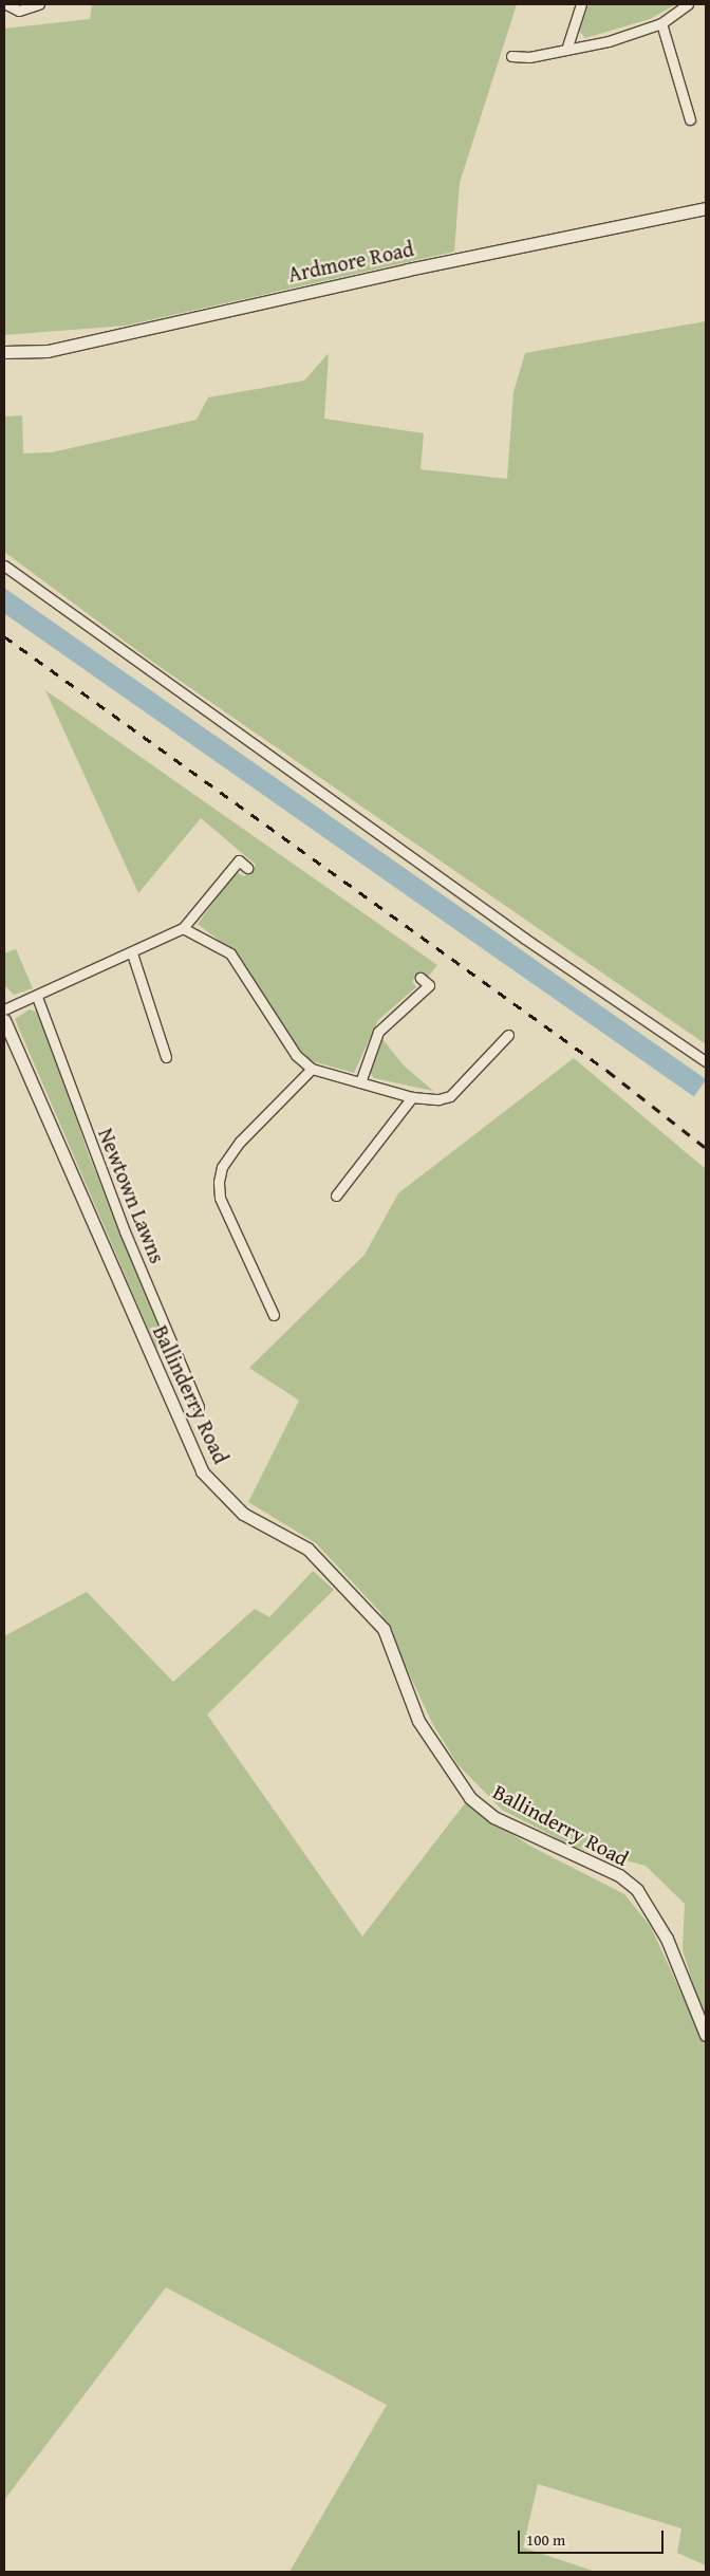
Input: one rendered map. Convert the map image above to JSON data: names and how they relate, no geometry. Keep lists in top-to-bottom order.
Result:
{
  "streets": {
    "street": ["Ardmore Road", "Newtown Lawns", "Ballinderry Road"]
  },
  "scale_bar": "100 m"
}
